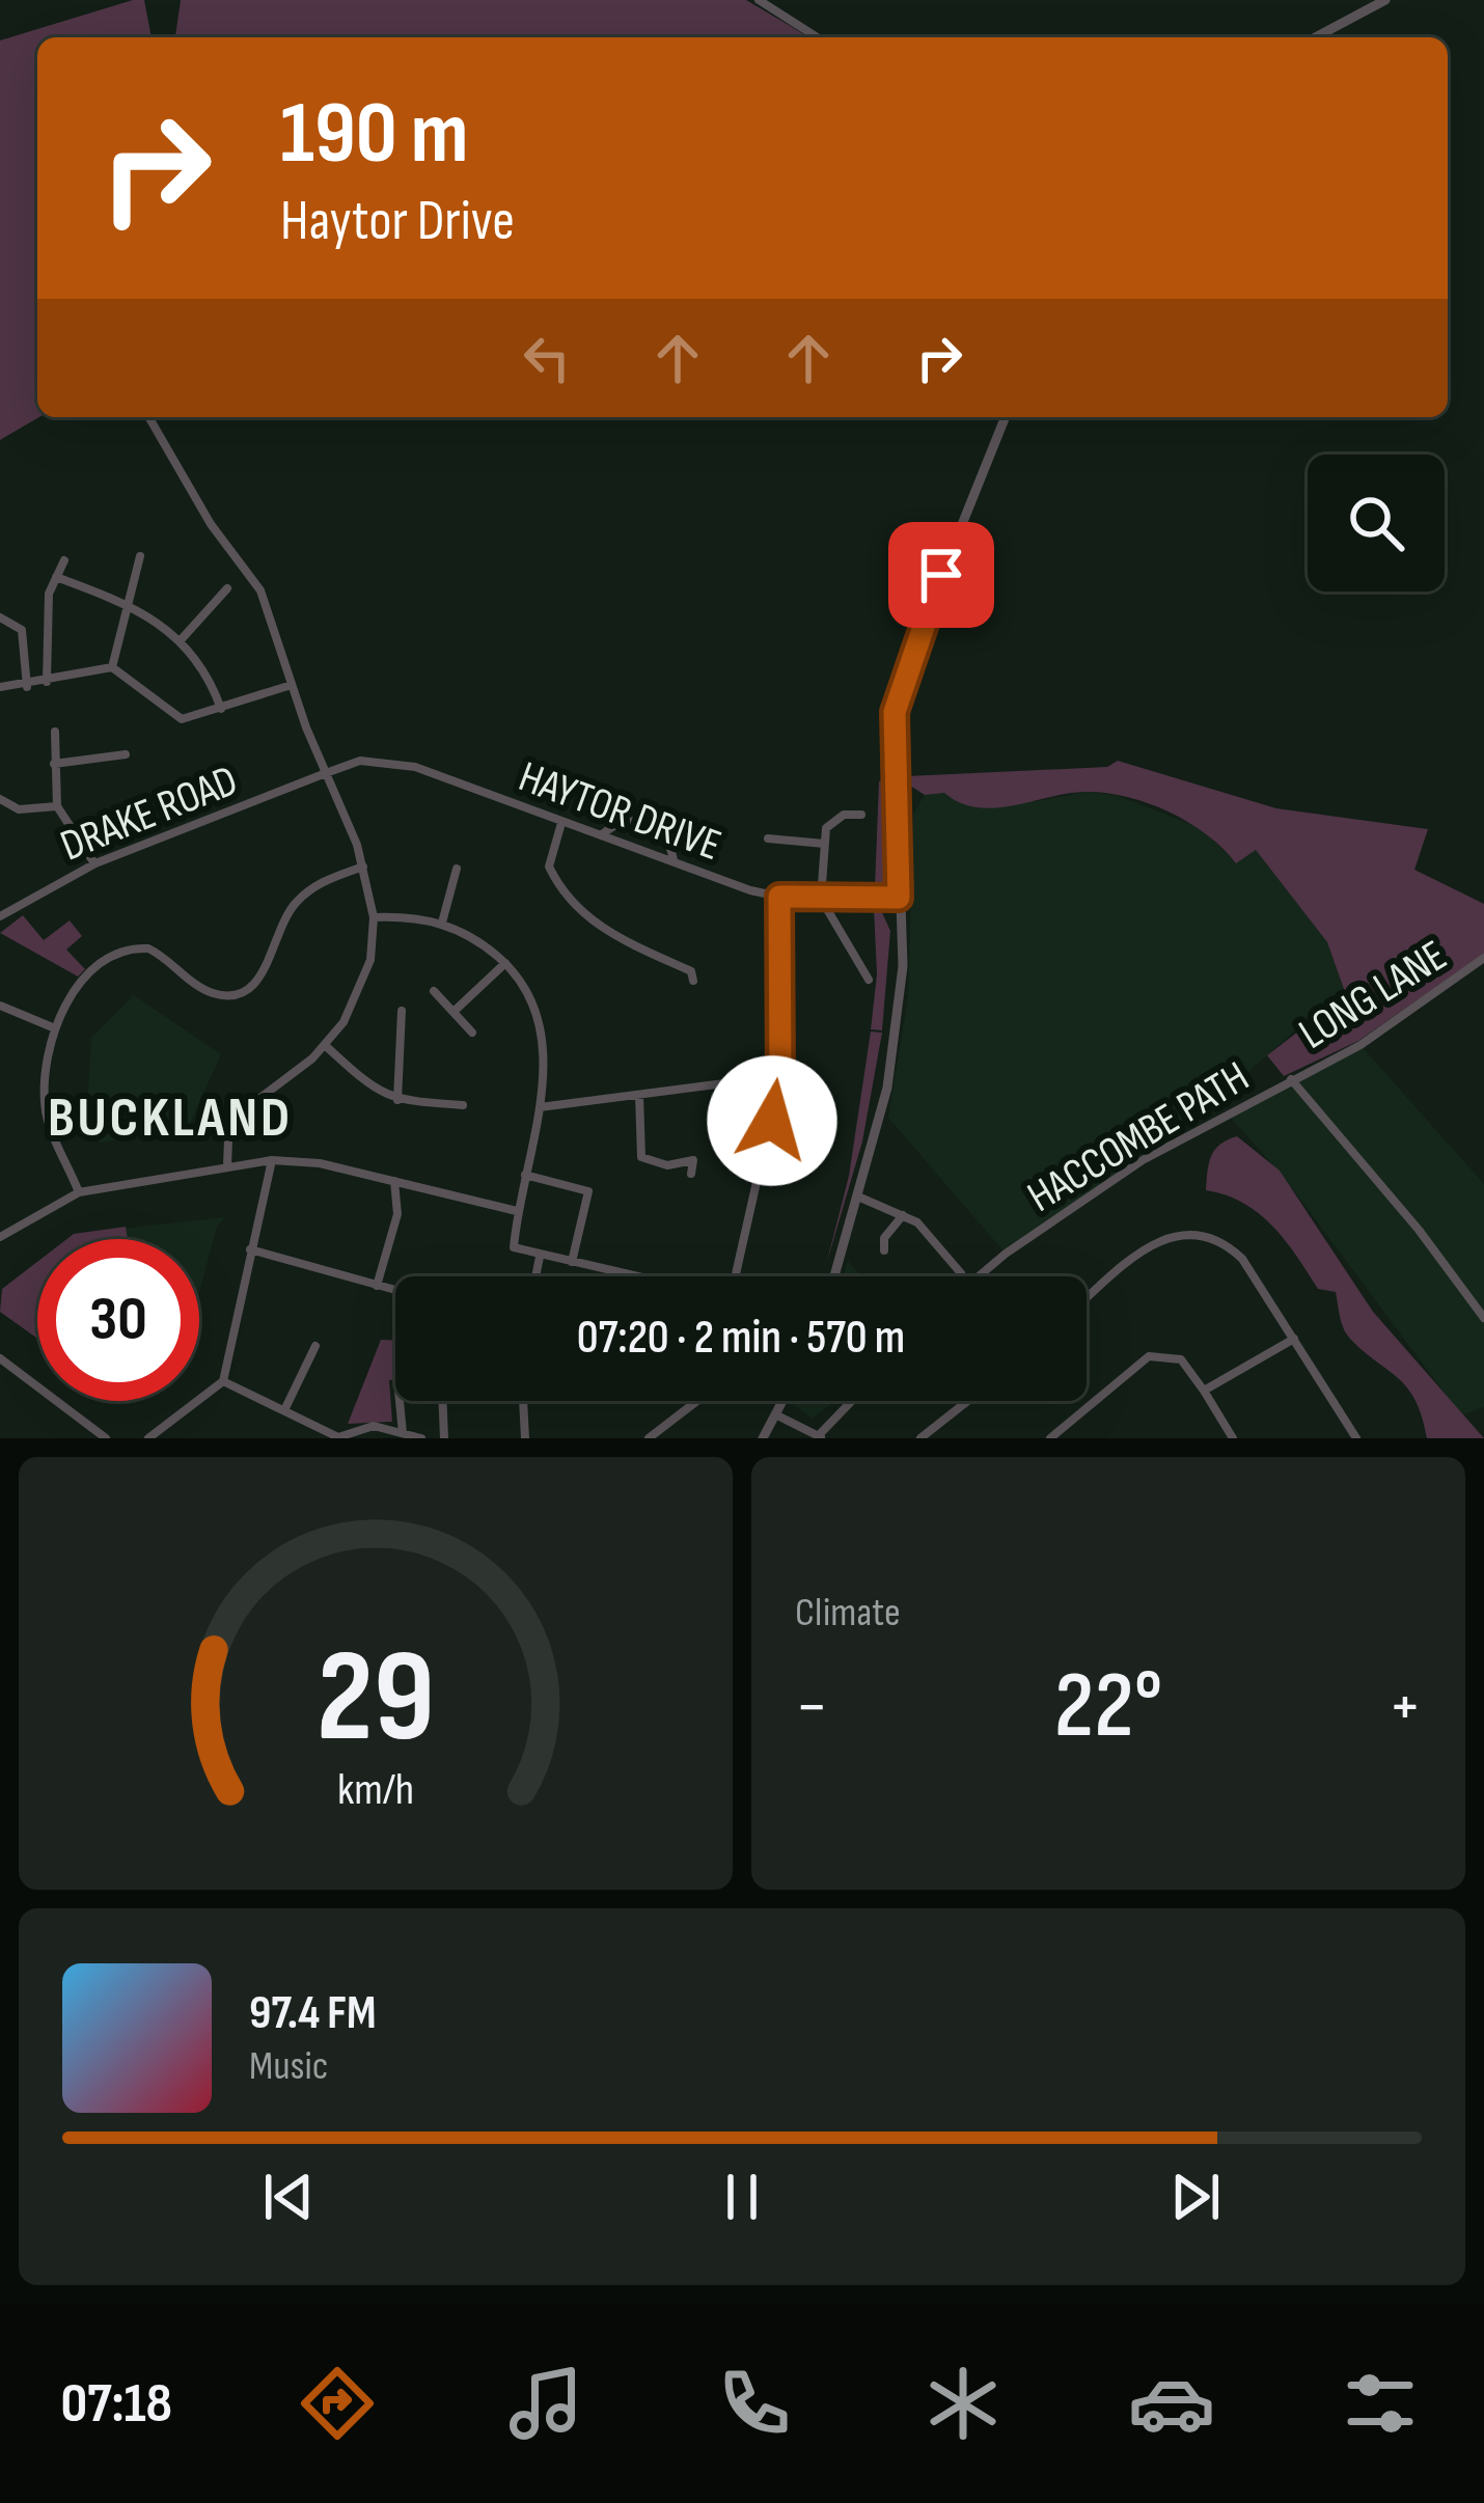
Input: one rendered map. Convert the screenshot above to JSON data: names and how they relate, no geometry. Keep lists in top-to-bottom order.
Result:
{
  "streets": {
    "street": [
      "HAYTOR DRIVE",
      "DRAKE ROAD",
      "LONG LANE",
      "HACCOMBE PATH"
    ]
  },
  "crossings": [
    ["HAYTOR DRIVE", "DRAKE ROAD"],
    ["LONG LANE", "HACCOMBE PATH"]
  ],
  "districts": ["BUCKLAND"],
  "page": {
    "turn": ["190 m", "Haytor Drive"],
    "limit": "30",
    "trip": "07:20 · 2 min · 570 m",
    "tile": "Climate",
    "heat": ["−", "22°", "+"],
    "song": ["97.4 FM", "Music"],
    "tabs": "07:18",
    "gauge": ["29", "km/h"]
  }
}
